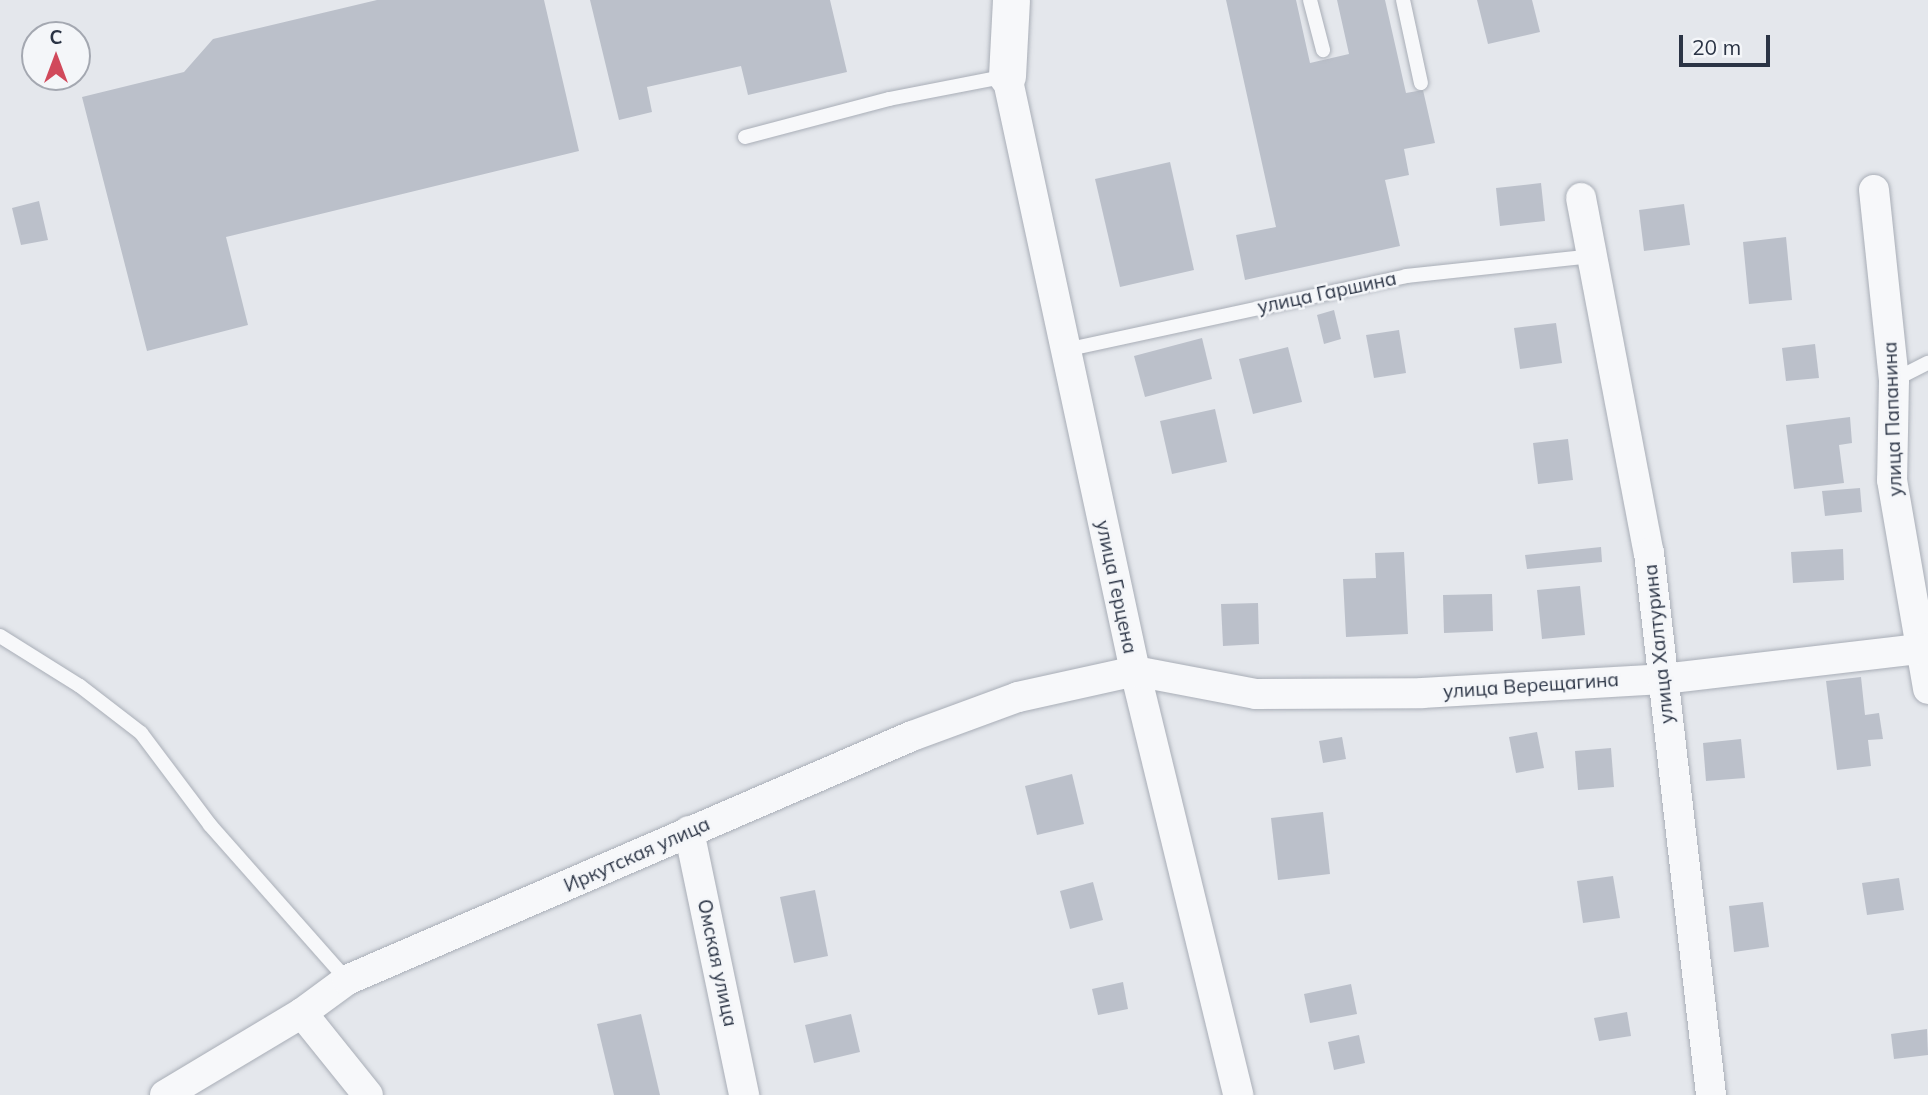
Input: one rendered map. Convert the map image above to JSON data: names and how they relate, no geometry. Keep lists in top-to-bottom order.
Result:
{
  "streets": {
    "street": [
      "улица Папанина",
      "улица Герцена",
      "улица Халтурина",
      "улица Верещагина",
      "Иркутская улица",
      "Омская улица"
    ],
    "lane": ["улица Гаршина"]
  },
  "crossings": [
    ["улица Гаршина", "улица Герцена"],
    ["улица Гаршина", "улица Халтурина"],
    ["улица Папанина", "улица Верещагина"],
    ["улица Герцена", "улица Верещагина"],
    ["улица Герцена", "Иркутская улица"],
    ["улица Халтурина", "улица Верещагина"],
    ["улица Верещагина", "Иркутская улица"],
    ["Иркутская улица", "Омская улица"]
  ],
  "scale_bar": "20 m",
  "north": "top"
}
